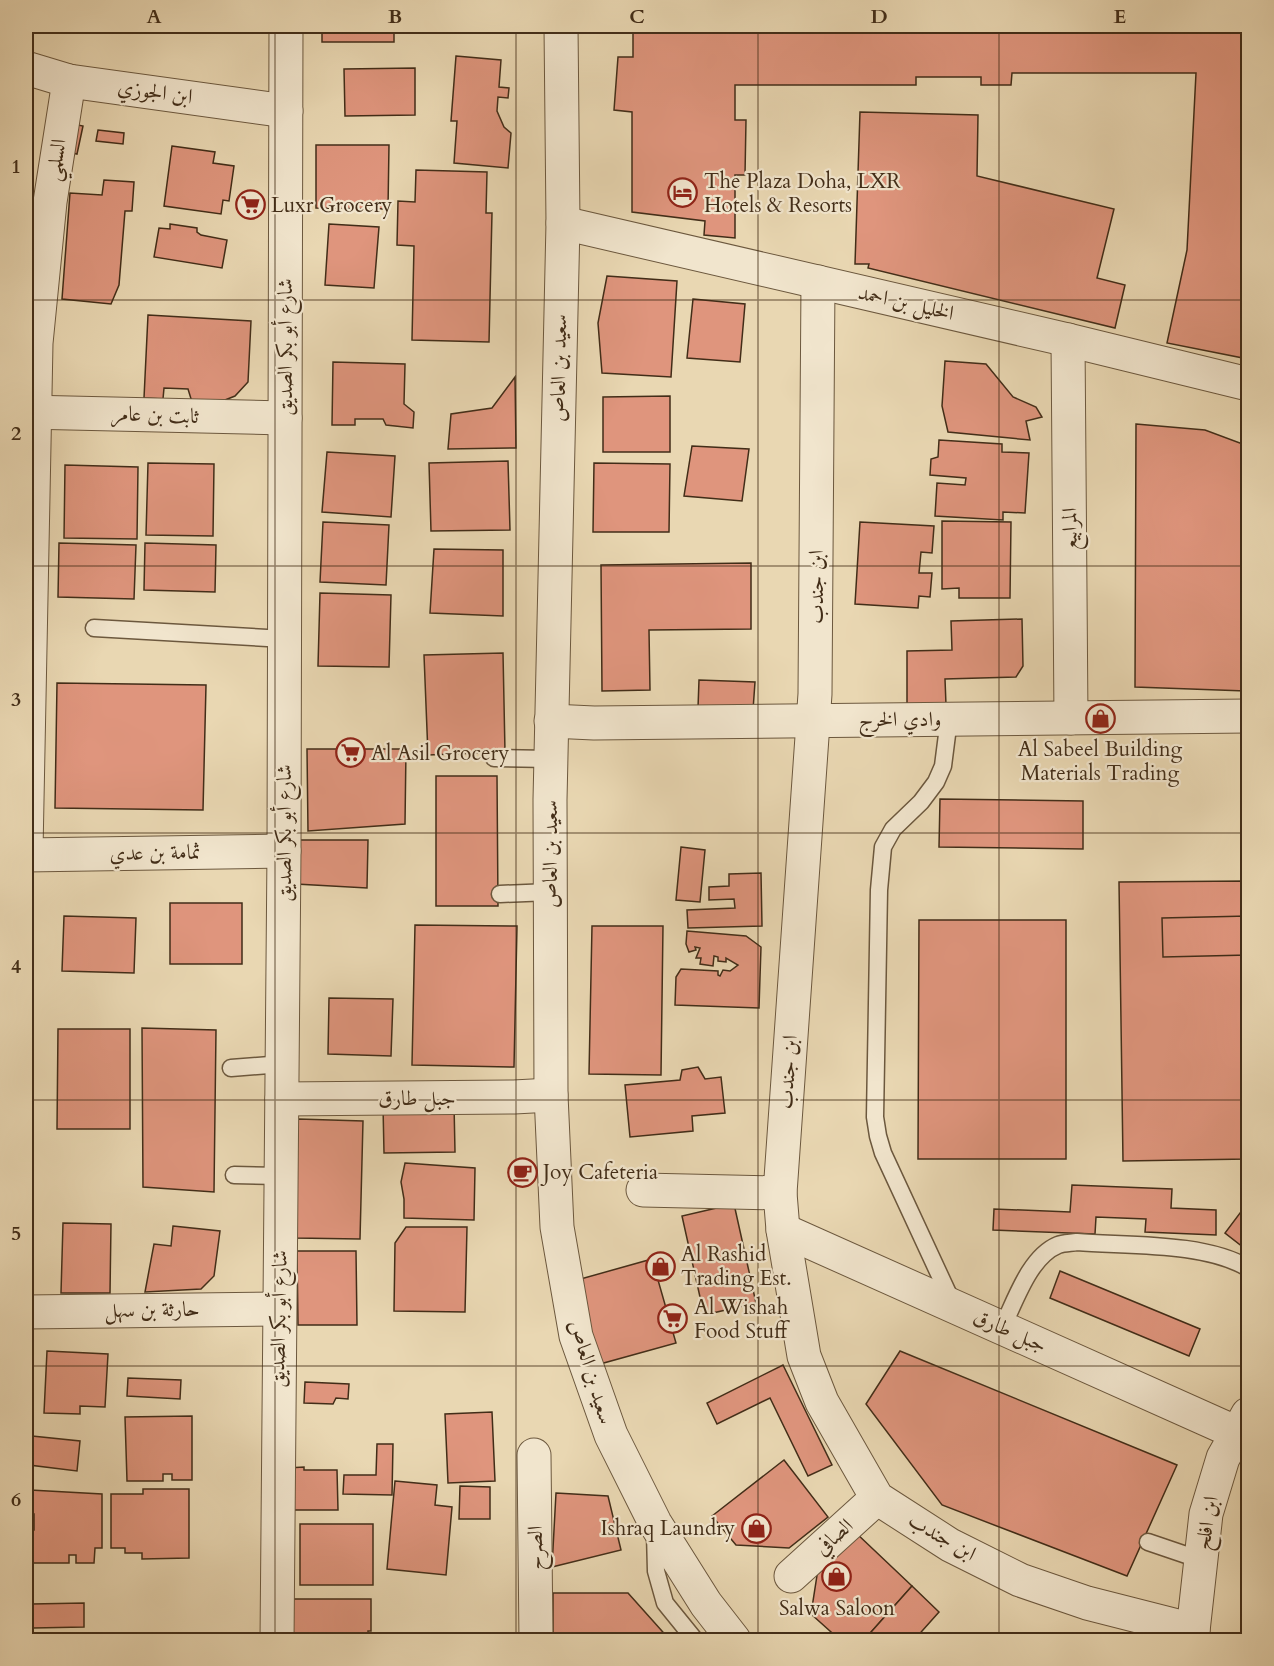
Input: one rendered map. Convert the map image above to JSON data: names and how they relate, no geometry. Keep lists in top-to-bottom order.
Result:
{
  "streets": {
    "street": [
      "ابن الجوزي",
      "السلمي",
      "الخليل بن احمد",
      "شارع أبو بكر الصديق",
      "سعيد بن العاص",
      "ثابت بن عامر",
      "المرابيع",
      "ابن جندب",
      "وادي الخرج",
      "ثمامة بن عدي",
      "جبل طارق",
      "حارثة بن سهل",
      "ابن افلح",
      "الصافي",
      "الصرح"
    ]
  },
  "crossings": [
    ["ابن الجوزي", "السلمي"],
    ["ابن الجوزي", "شارع أبو بكر الصديق"],
    ["السلمي", "ثابت بن عامر"],
    ["الخليل بن احمد", "سعيد بن العاص"],
    ["الخليل بن احمد", "المرابيع"],
    ["الخليل بن احمد", "ابن جندب"],
    ["شارع أبو بكر الصديق", "ثابت بن عامر"],
    ["شارع أبو بكر الصديق", "ثمامة بن عدي"],
    ["شارع أبو بكر الصديق", "جبل طارق"],
    ["شارع أبو بكر الصديق", "حارثة بن سهل"],
    ["سعيد بن العاص", "وادي الخرج"],
    ["سعيد بن العاص", "جبل طارق"],
    ["المرابيع", "وادي الخرج"],
    ["ابن جندب", "وادي الخرج"],
    ["ابن جندب", "جبل طارق"],
    ["ابن جندب", "ابن افلح"],
    ["ابن جندب", "الصافي"],
    ["جبل طارق", "ابن افلح"]
  ],
  "places": {
    "hotel": ["The Plaza Doha, LXR Hotels & Resorts"],
    "supermarket": ["Luxr Grocery", "Al Asil Grocery", "Al Wishah Food Stuff"],
    "shop": [
      "Al Sabeel Building Materials Trading",
      "Al Rashid Trading Est.",
      "Ishraq Laundry",
      "Salwa Saloon"
    ],
    "cafe": ["Joy Cafeteria"]
  },
  "grid": {
    "columns": [
      "A",
      "B",
      "C",
      "D",
      "E"
    ],
    "rows": [
      "1",
      "2",
      "3",
      "4",
      "5",
      "6"
    ]
  }
}
